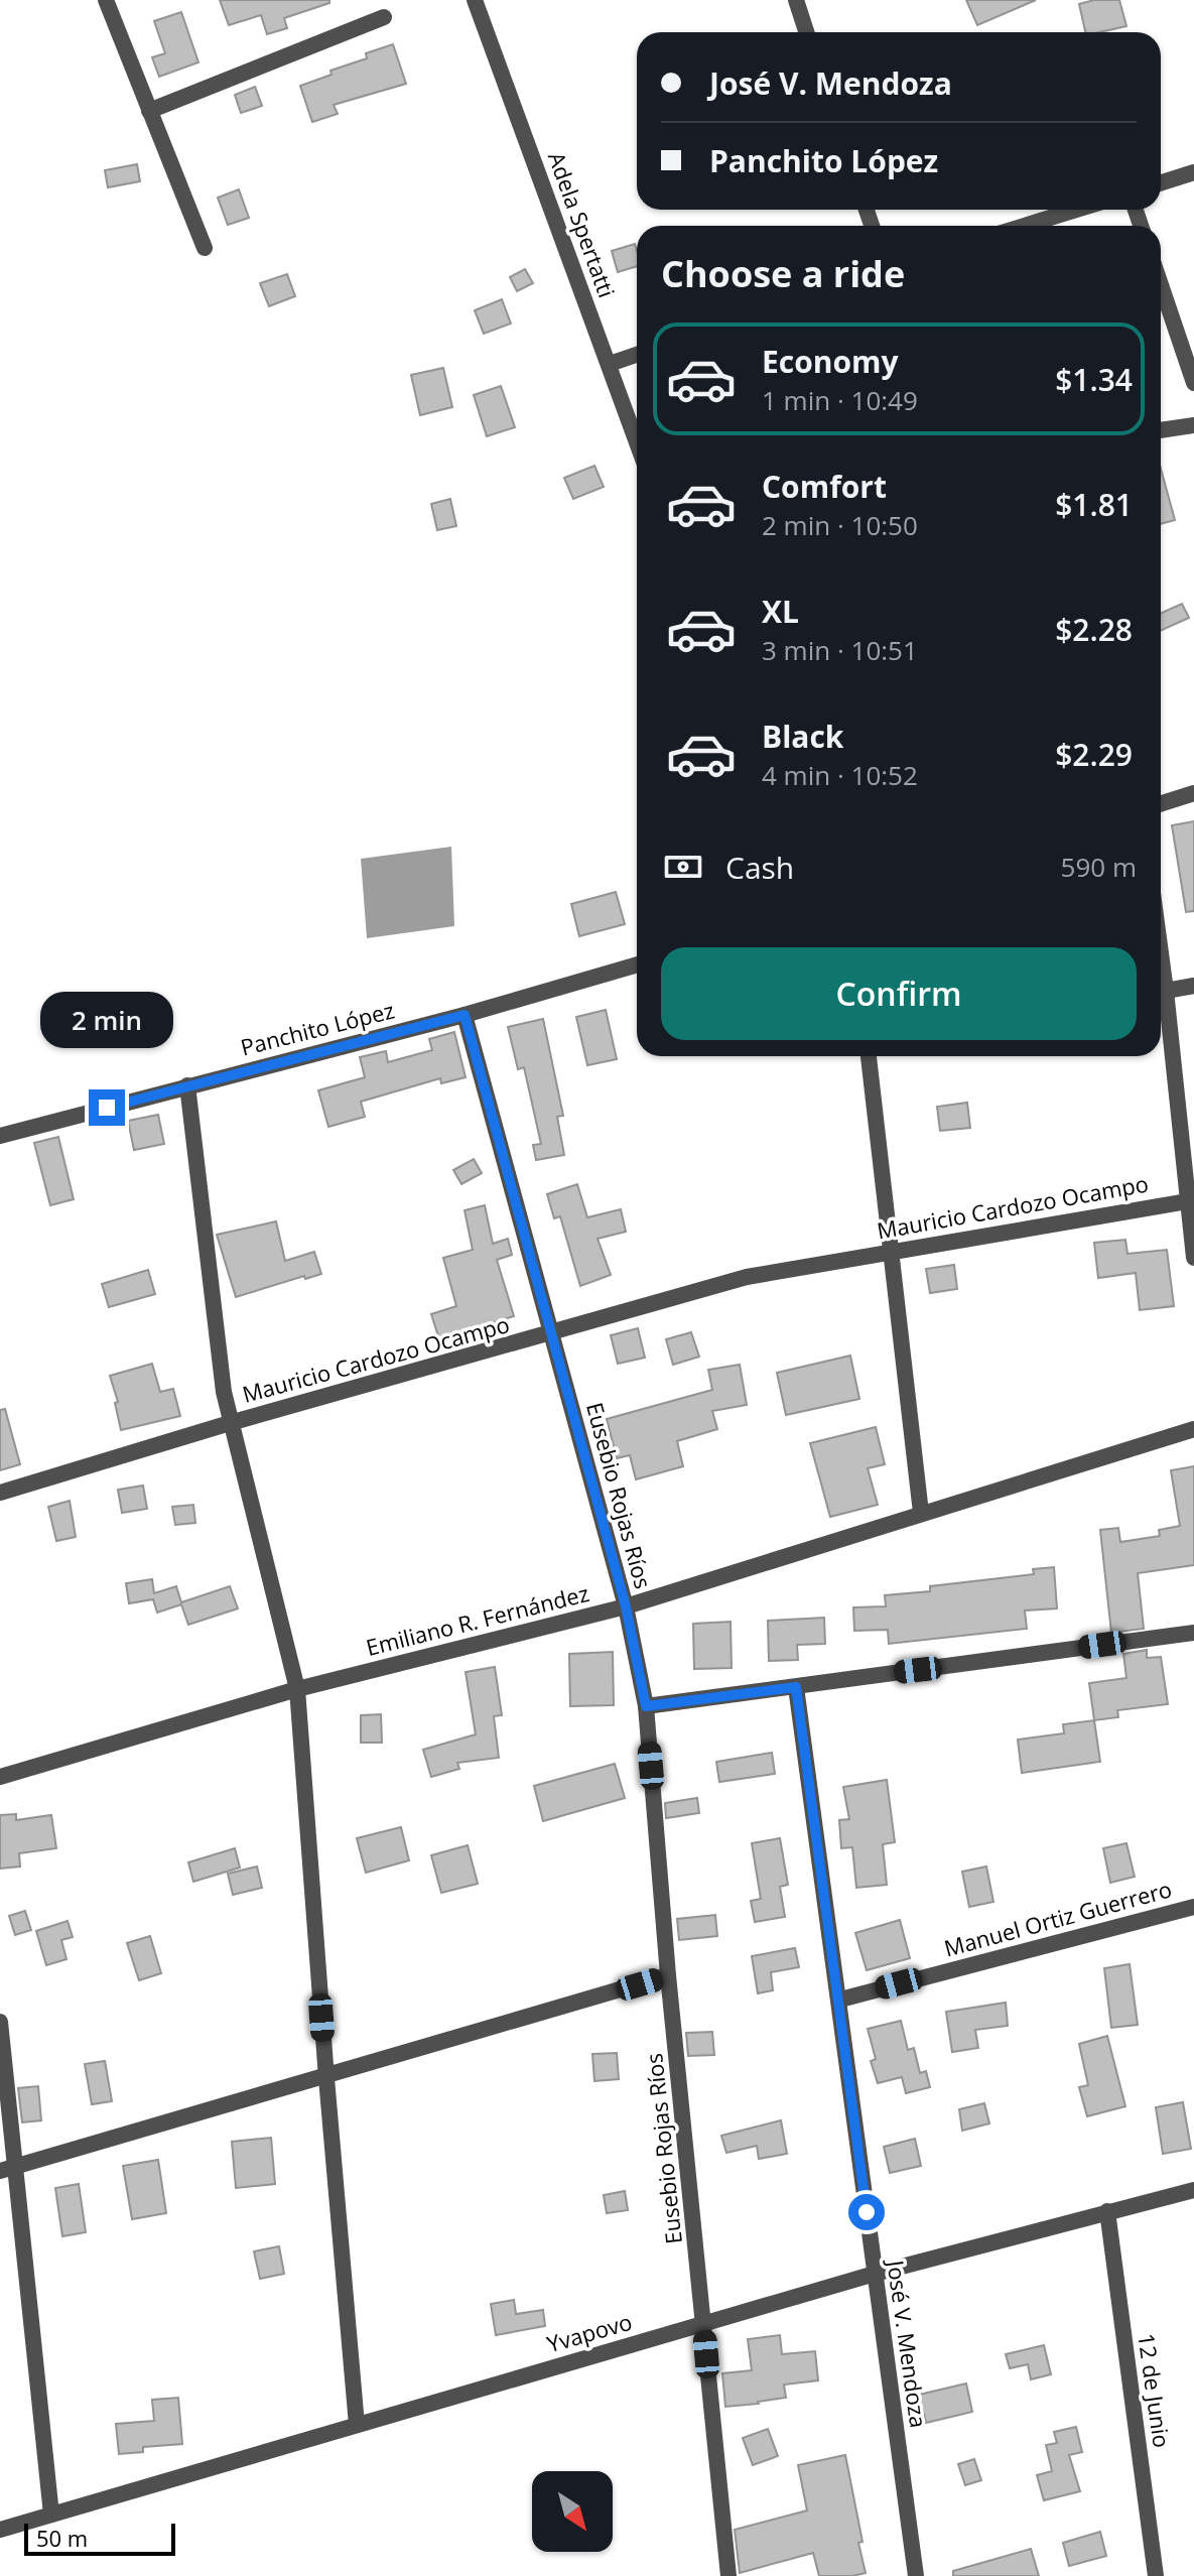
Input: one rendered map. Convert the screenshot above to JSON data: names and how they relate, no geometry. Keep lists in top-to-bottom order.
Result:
{
  "streets": {
    "street": [
      "Adela Spertatti",
      "Panchito López",
      "Mauricio Cardozo Ocampo",
      "Eusebio Rojas Ríos",
      "Emiliano R. Fernández",
      "Manuel Ortiz Guerrero",
      "Yvapovo",
      "José V. Mendoza",
      "12 de Junio"
    ]
  },
  "crossings": [
    ["Panchito López", "Eusebio Rojas Ríos"],
    ["Mauricio Cardozo Ocampo", "Eusebio Rojas Ríos"],
    ["Eusebio Rojas Ríos", "Emiliano R. Fernández"],
    ["Eusebio Rojas Ríos", "Yvapovo"],
    ["Manuel Ortiz Guerrero", "José V. Mendoza"],
    ["Yvapovo", "José V. Mendoza"],
    ["Yvapovo", "12 de Junio"]
  ],
  "scale_bar": "50 m",
  "north": "bottom right",
  "page": {
    "banner": ["José V. Mendoza", "Panchito López"],
    "heading": "Choose a ride",
    "list": [
      {
        "name": "Economy",
        "note": "1 min · 10:49",
        "value": "$1.34"
      },
      {
        "name": "Comfort",
        "note": "2 min · 10:50",
        "value": "$1.81"
      },
      {
        "name": "XL",
        "note": "3 min · 10:51",
        "value": "$2.28"
      },
      {
        "name": "Black",
        "note": "4 min · 10:52",
        "value": "$2.29"
      }
    ],
    "pay": ["Cash", "590 m"],
    "buttons": "Confirm",
    "bubble": "2 min",
    "scale": "50 m"
  }
}
